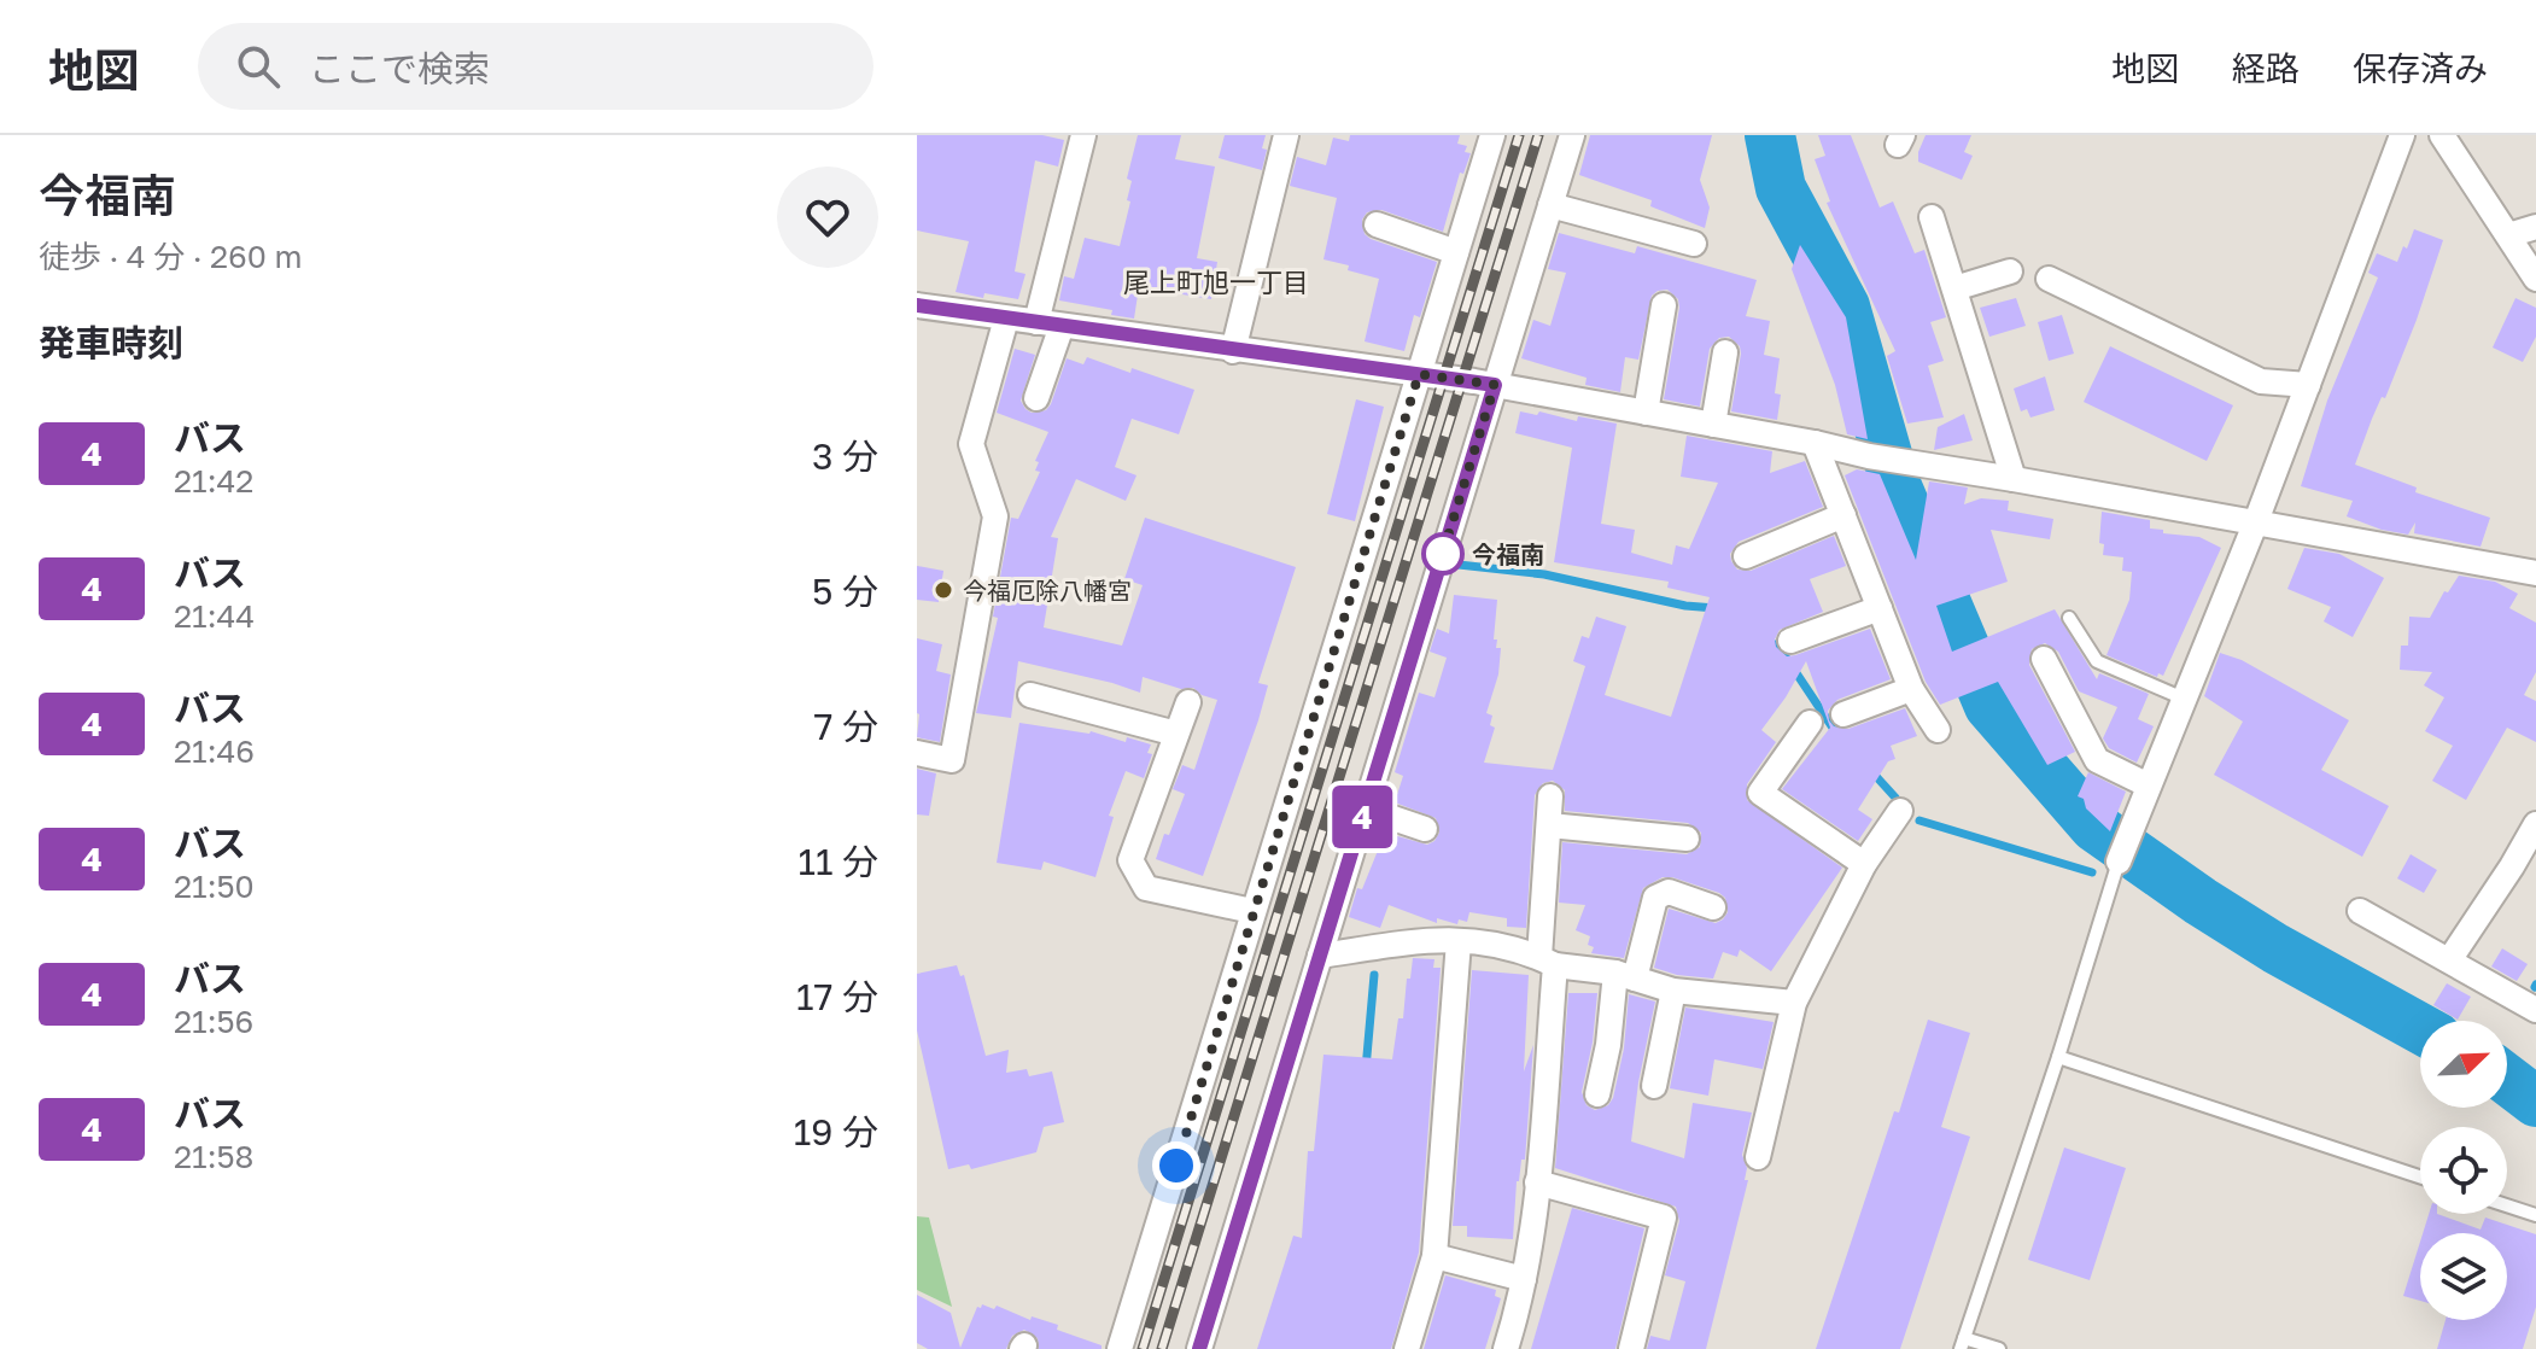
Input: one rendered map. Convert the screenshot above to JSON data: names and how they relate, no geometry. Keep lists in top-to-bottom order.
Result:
{
  "districts": ["尾上町旭一丁目"],
  "places": ["今福南", "今福厄除八幡宮"],
  "lines": ["bus line 4"],
  "north": "top right",
  "page": {
    "header": "地図",
    "search": "ここで検索",
    "nav": ["地図", "経路", "保存済み"],
    "heading": [
      ["今福南", "徒歩 · 4 分 · 260 m"],
      "発車時刻"
    ],
    "on_map": "4",
    "list": [
      {
        "mark": "4",
        "name": "バス",
        "note": "21:42",
        "value": "3 分"
      },
      {
        "mark": "4",
        "name": "バス",
        "note": "21:44",
        "value": "5 分"
      },
      {
        "mark": "4",
        "name": "バス",
        "note": "21:46",
        "value": "7 分"
      },
      {
        "mark": "4",
        "name": "バス",
        "note": "21:50",
        "value": "11 分"
      },
      {
        "mark": "4",
        "name": "バス",
        "note": "21:56",
        "value": "17 分"
      },
      {
        "mark": "4",
        "name": "バス",
        "note": "21:58",
        "value": "19 分"
      }
    ]
  }
}
